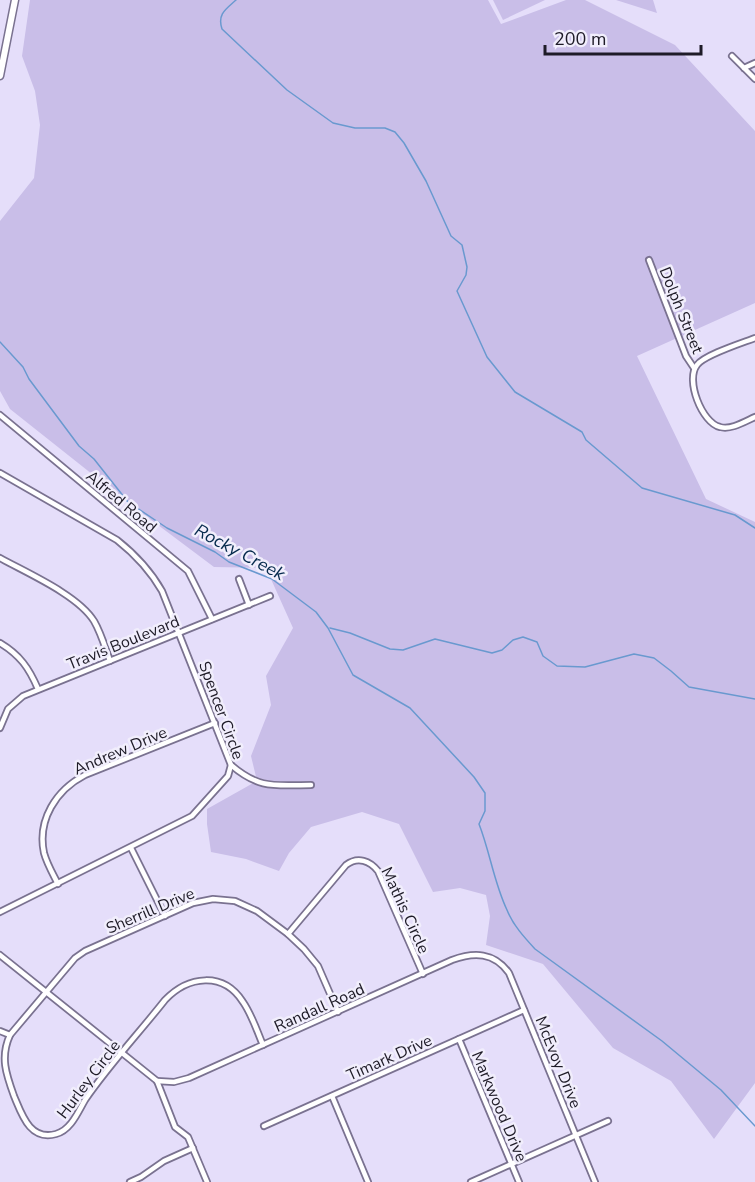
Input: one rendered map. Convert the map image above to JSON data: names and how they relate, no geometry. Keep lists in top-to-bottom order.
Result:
{
  "streets": {
    "street": [
      "Dolph Street",
      "Alfred Road",
      "Travis Boulevard",
      "Spencer Circle",
      "Andrew Drive",
      "Sherrill Drive",
      "Mathis Circle",
      "Randall Road",
      "Timark Drive",
      "McEvoy Drive",
      "Hurley Circle",
      "Markwood Drive"
    ]
  },
  "crossings": [
    ["Alfred Road", "Travis Boulevard"],
    ["Travis Boulevard", "Spencer Circle"],
    ["Spencer Circle", "Andrew Drive"],
    ["Sherrill Drive", "Mathis Circle"],
    ["Sherrill Drive", "Randall Road"],
    ["Sherrill Drive", "Hurley Circle"],
    ["Mathis Circle", "Randall Road"],
    ["Randall Road", "McEvoy Drive"],
    ["Randall Road", "Hurley Circle"],
    ["Timark Drive", "McEvoy Drive"],
    ["Timark Drive", "Markwood Drive"]
  ],
  "water": ["Rocky Creek"],
  "scale_bar": "200 m"
}
